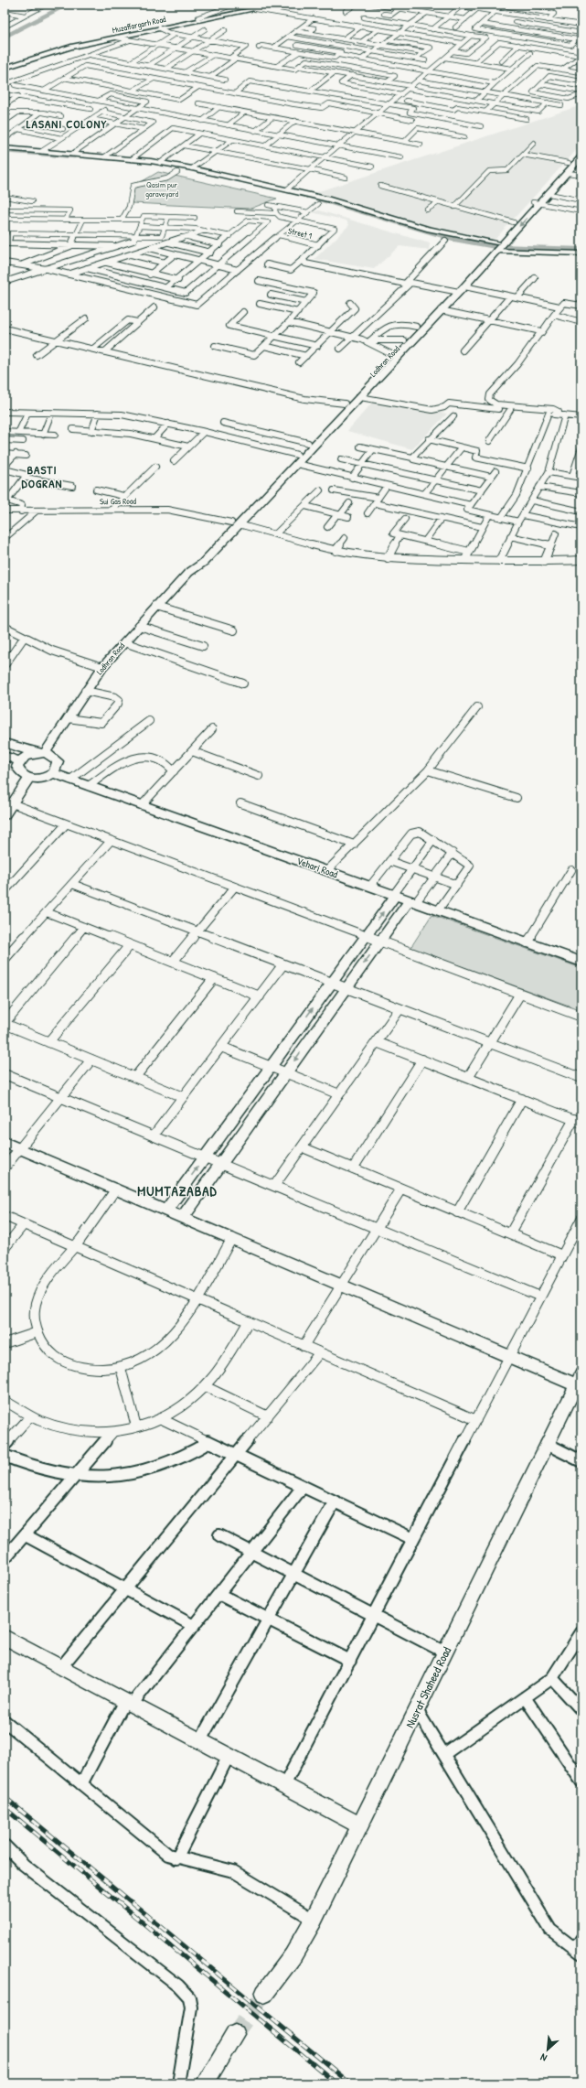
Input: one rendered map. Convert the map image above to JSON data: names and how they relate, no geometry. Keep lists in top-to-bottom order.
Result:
{
  "streets": {
    "main road": ["Muzaffargarh Road", "Lodhran Road", "Vehari Road"],
    "street": ["Street 1", "Sui Gas Road", "Nusrat Shaheed Road"]
  },
  "crossings": [
    ["Lodhran Road", "Sui Gas Road"],
    ["Lodhran Road", "Vehari Road"]
  ],
  "districts": ["LASANI COLONY", "BASTI DOGRAN", "MUMTAZABAD"],
  "parks": ["Qasim pur garaveyard"],
  "north": "bottom left"
}
